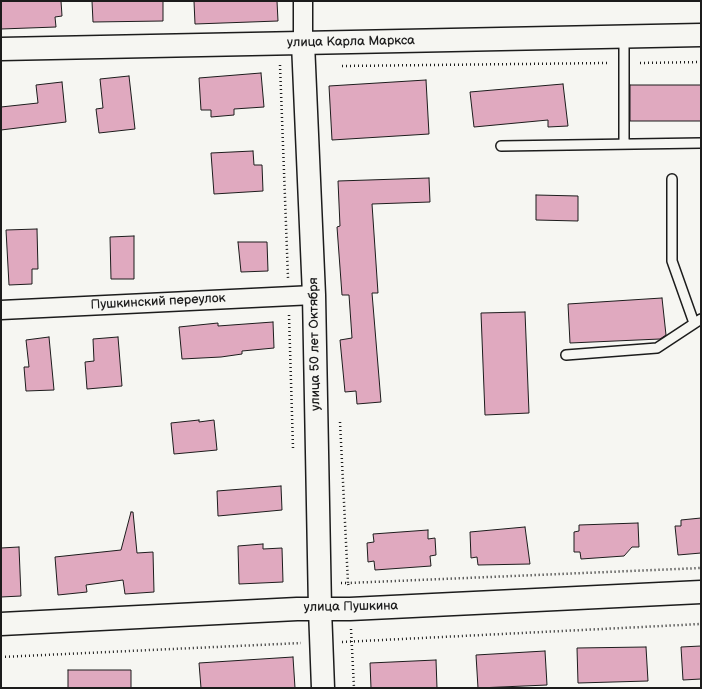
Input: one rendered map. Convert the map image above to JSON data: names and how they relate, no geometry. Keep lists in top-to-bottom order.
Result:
{
  "streets": {
    "main road": ["улица Карла Маркса", "улица 50 лет Октября", "улица Пушкина"],
    "street": ["Пушкинский переулок"]
  },
  "crossings": [
    ["улица Карла Маркса", "улица 50 лет Октября"],
    ["Пушкинский переулок", "улица 50 лет Октября"],
    ["улица 50 лет Октября", "улица Пушкина"]
  ]
}
